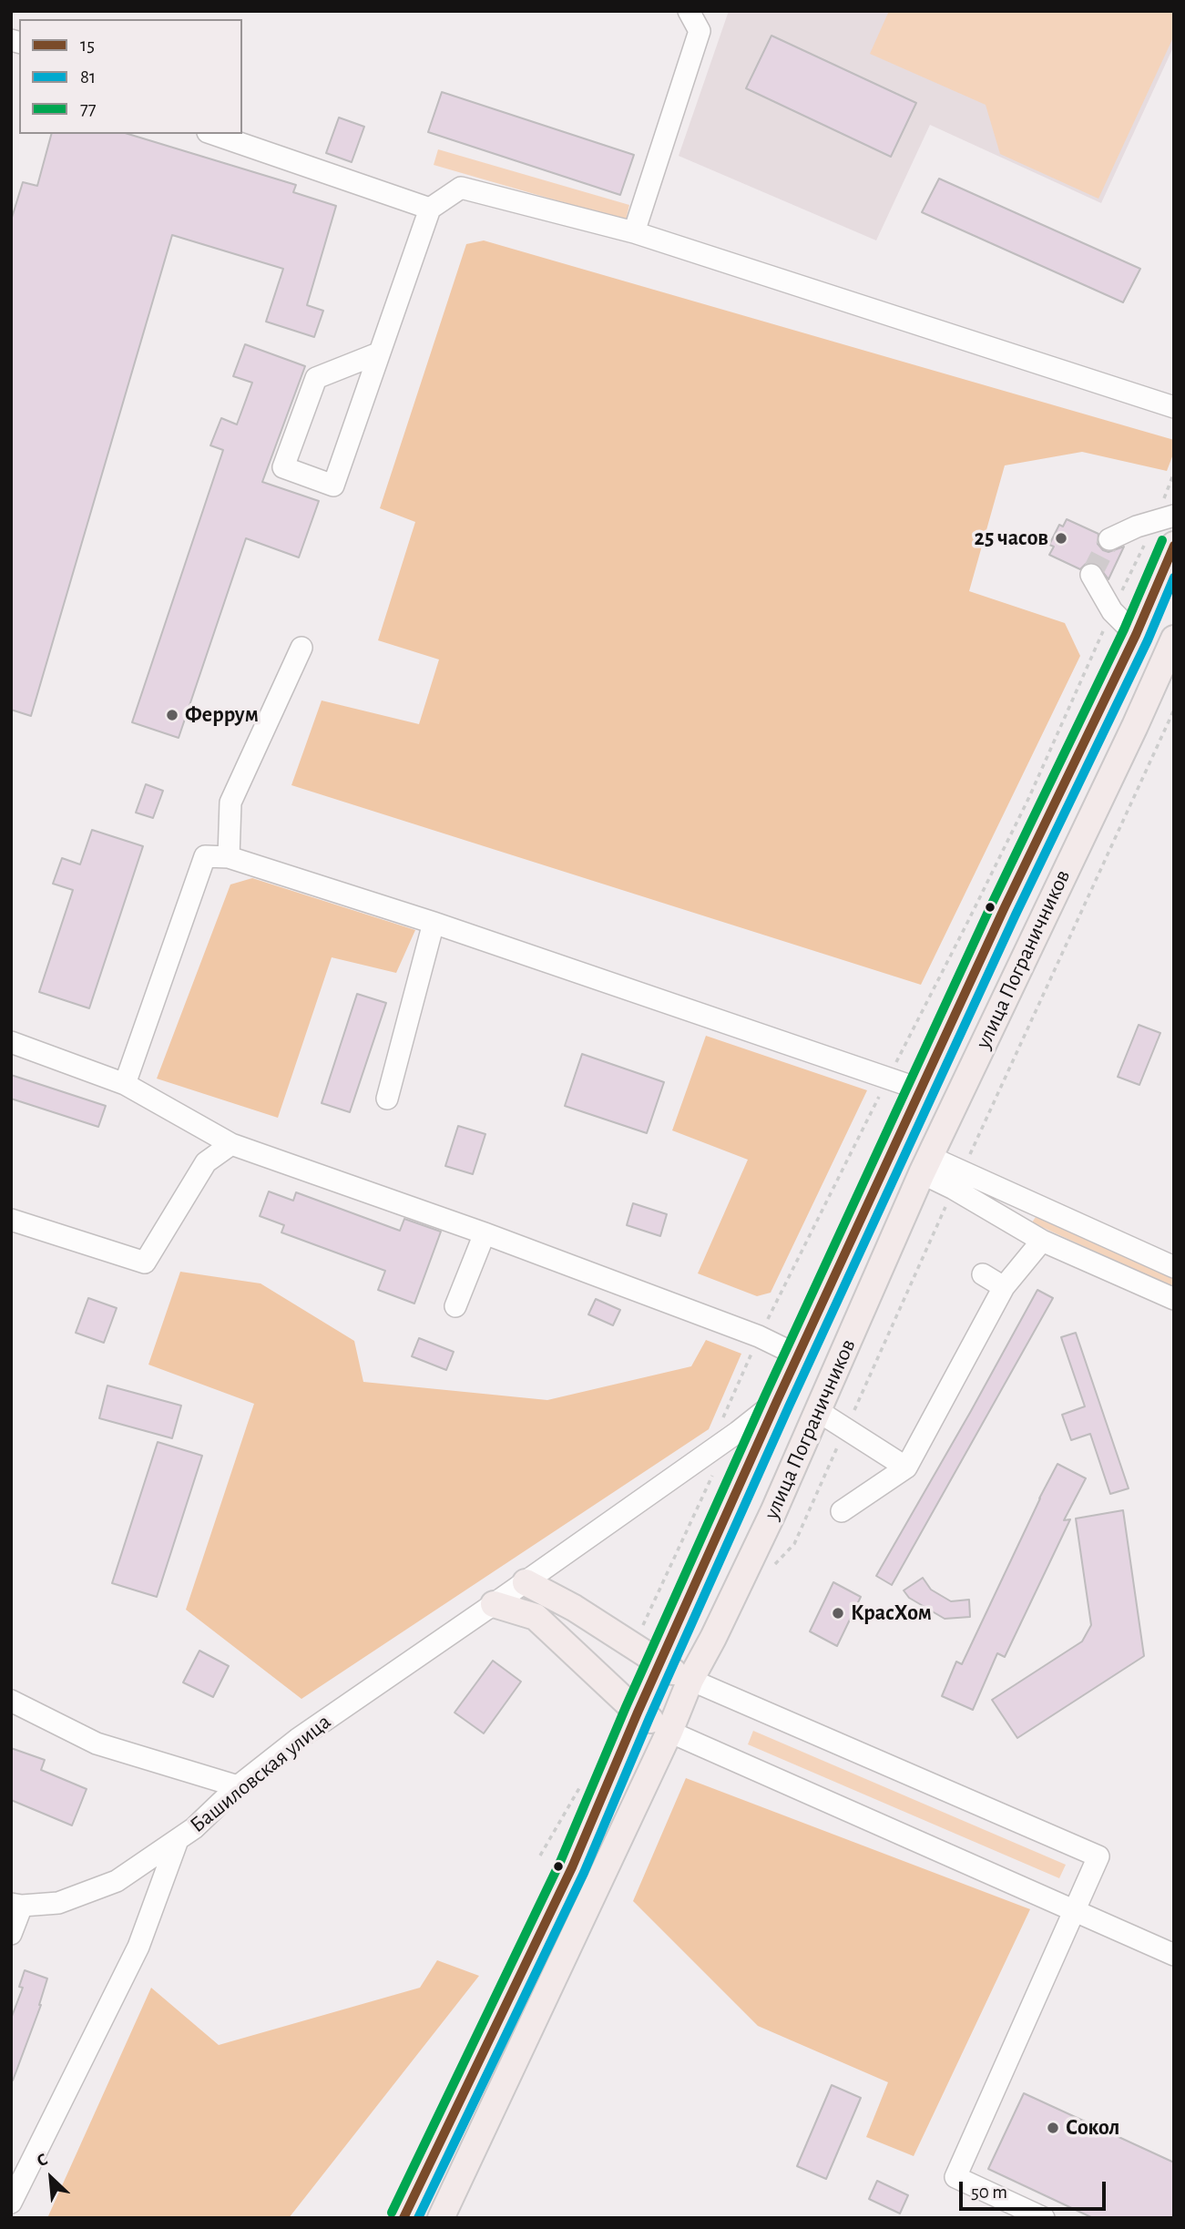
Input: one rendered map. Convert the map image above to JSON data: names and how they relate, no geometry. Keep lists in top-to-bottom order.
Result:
{
  "streets": {
    "main road": ["улица Пограничников"],
    "street": ["Башиловская улица"]
  },
  "crossings": [
    ["улица Пограничников", "Башиловская улица"]
  ],
  "places": [
    "25 часов",
    "Феррум",
    "КрасХом",
    "Сокол"
  ],
  "lines": ["transit line 77", "transit line 15", "transit line 81"],
  "legend": ["15", "81", "77"],
  "scale_bar": "50 m",
  "north": "top left"
}
